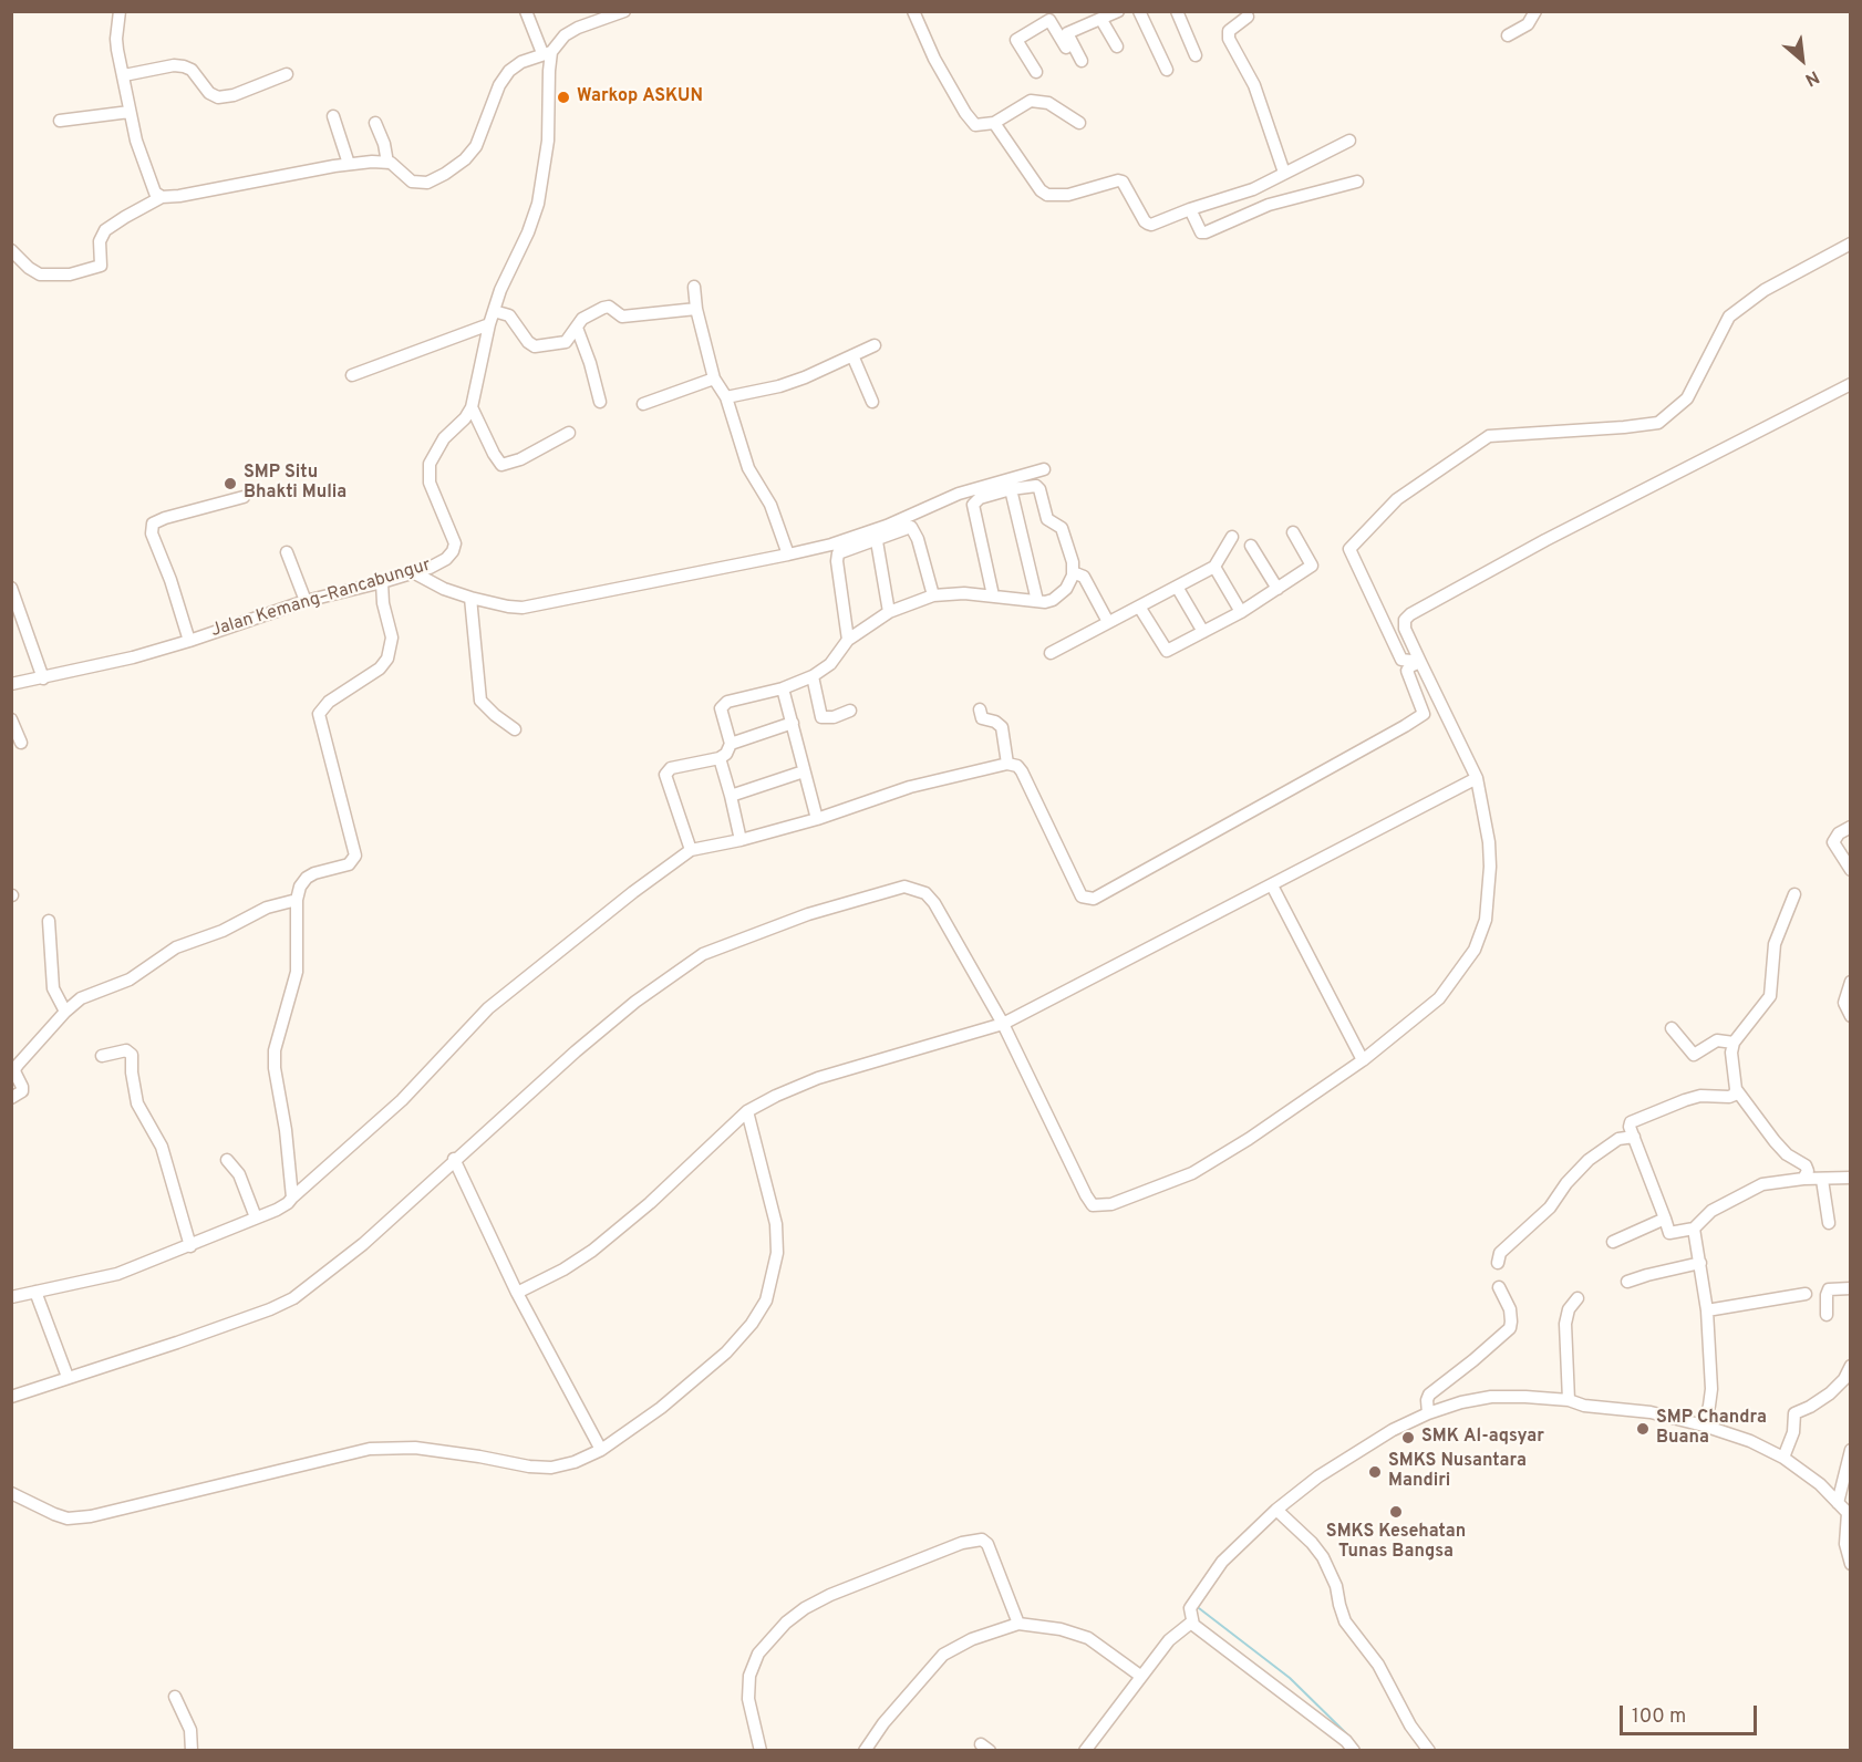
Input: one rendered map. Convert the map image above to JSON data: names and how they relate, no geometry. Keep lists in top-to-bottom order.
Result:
{
  "streets": {
    "street": ["Jalan Kemang–Rancabungur"]
  },
  "places": [
    "Warkop ASKUN",
    "SMP Situ Bhakti Mulia",
    "SMP Chandra Buana",
    "SMK Al-aqsyar",
    "SMKS Nusantara Mandiri",
    "SMKS Kesehatan Tunas Bangsa"
  ],
  "scale_bar": "100 m",
  "north": "bottom right"
}
